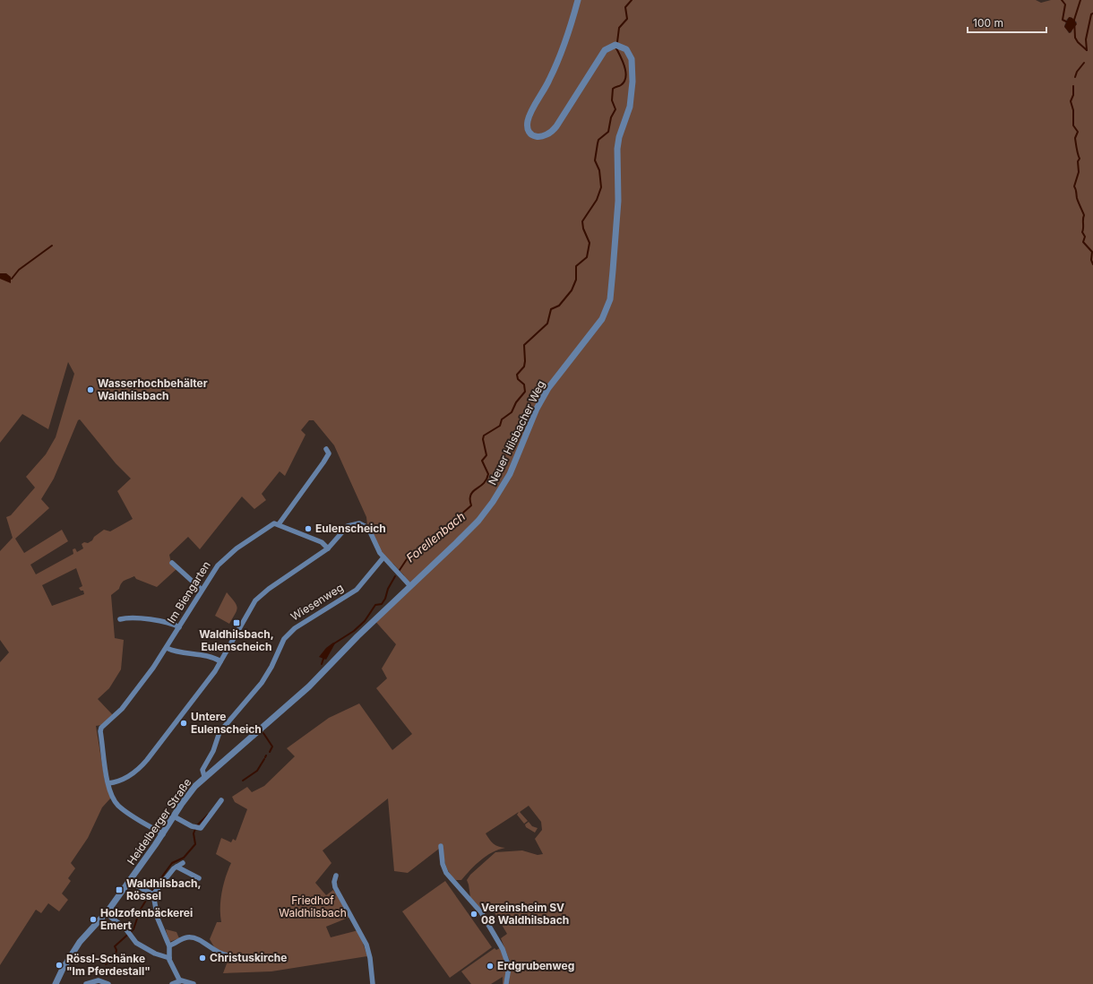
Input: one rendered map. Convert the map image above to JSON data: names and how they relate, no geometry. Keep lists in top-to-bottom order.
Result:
{
  "streets": {
    "street": [
      "Neuer Hilsbacher Weg",
      "Im Biengarten",
      "Wiesenweg",
      "Heidelberger Straße"
    ]
  },
  "crossings": [
    ["Neuer Hilsbacher Weg", "Heidelberger Straße"],
    ["Wiesenweg", "Heidelberger Straße"]
  ],
  "water": ["Forellenbach"],
  "parks": ["Friedhof Waldhilsbach"],
  "places": {
    "other": [
      "Wasserhochbehälter Waldhilsbach",
      "Eulenscheich",
      "Untere Eulenscheich",
      "Vereinsheim SV 08 Waldhilsbach",
      "Holzofenbäckerei Emert",
      "Christuskirche",
      "Rössl-Schänke \"Im Pferdestall\"",
      "Erdgrubenweg"
    ],
    "transit": ["Waldhilsbach, Eulenscheich", "Waldhilsbach, Rössel"]
  },
  "scale_bar": "100 m"
}
